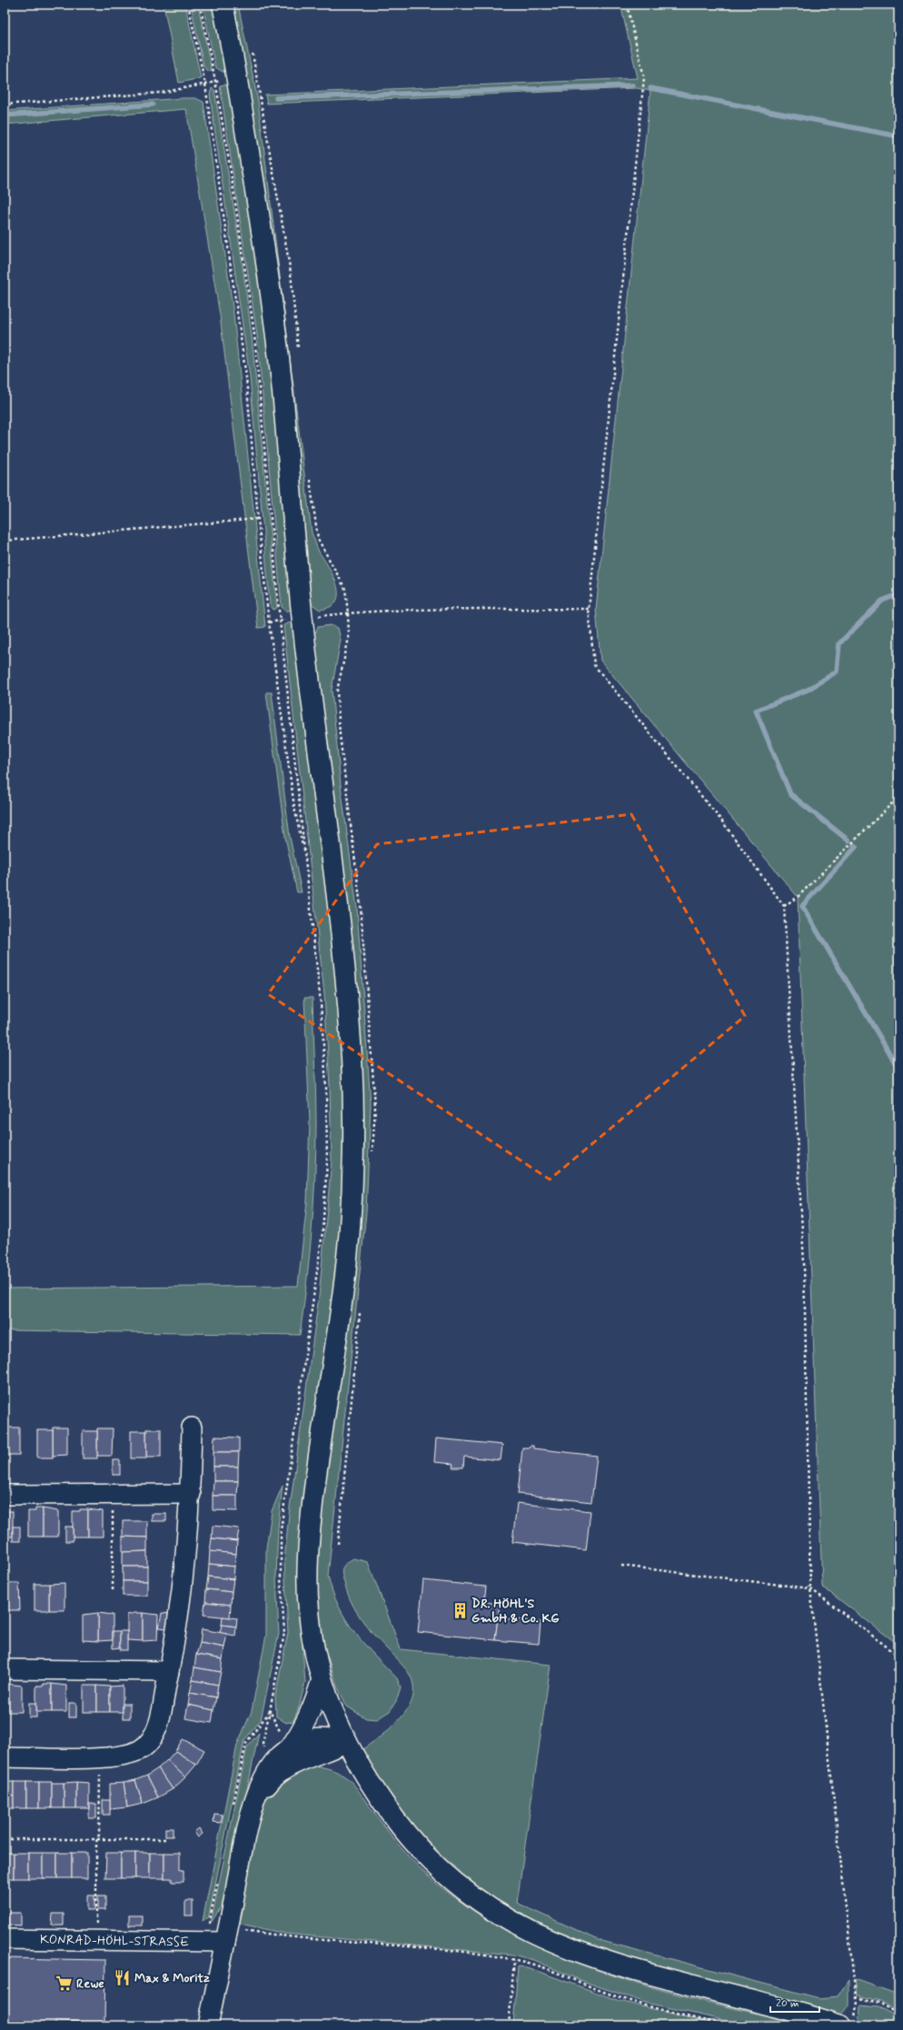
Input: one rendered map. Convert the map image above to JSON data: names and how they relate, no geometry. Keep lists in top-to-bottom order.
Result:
{
  "streets": {
    "street": ["KONRAD-HÖHL-STRASSE"]
  },
  "places": {
    "building": ["DR. HÖHL'S GmbH & Co. KG"],
    "restaurant": ["Max & Moritz"],
    "supermarket": ["Rewe"]
  },
  "scale_bar": "20 m"
}
